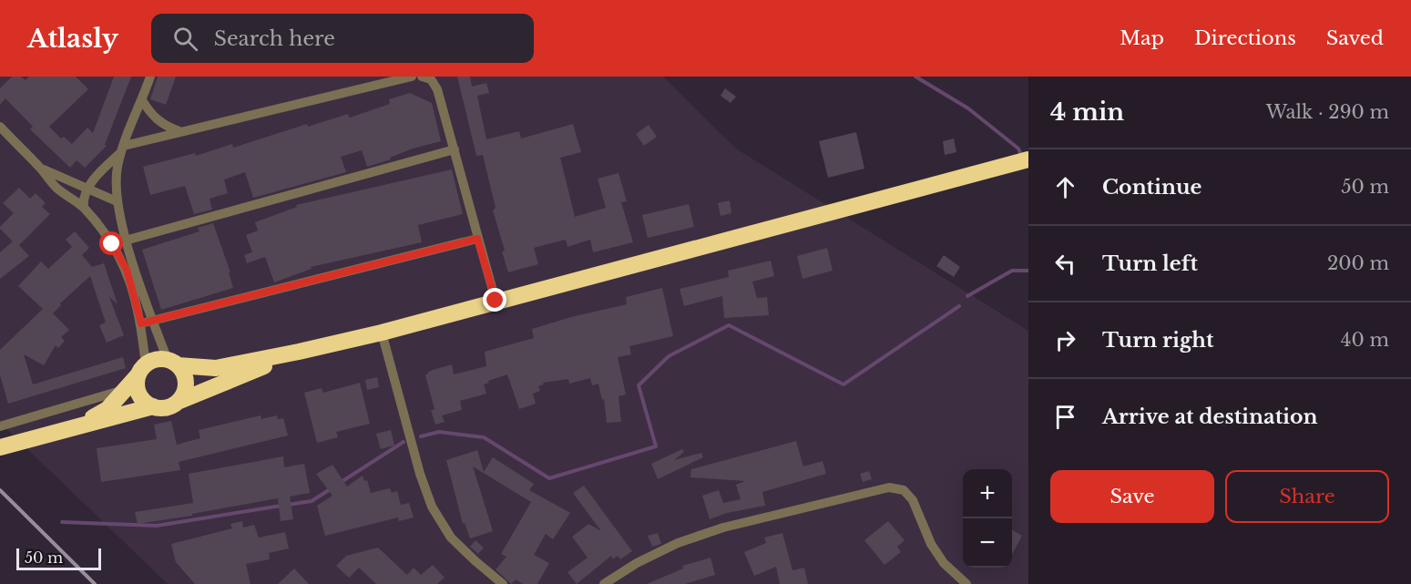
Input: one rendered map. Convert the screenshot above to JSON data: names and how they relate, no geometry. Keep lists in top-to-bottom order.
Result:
{
  "scale_bar": "50 m",
  "page": {
    "header": "Atlasly",
    "search": "Search here",
    "nav": ["Map", "Directions", "Saved"],
    "heading": ["4 min", "Walk · 290 m"],
    "list": [
      ["Continue", "50 m"],
      ["Turn left", "200 m"],
      ["Turn right", "40 m"],
      "Arrive at destination"
    ],
    "buttons": ["Save", "Share"],
    "map_buttons": ["+", "−"],
    "scale": "50 m"
  }
}
